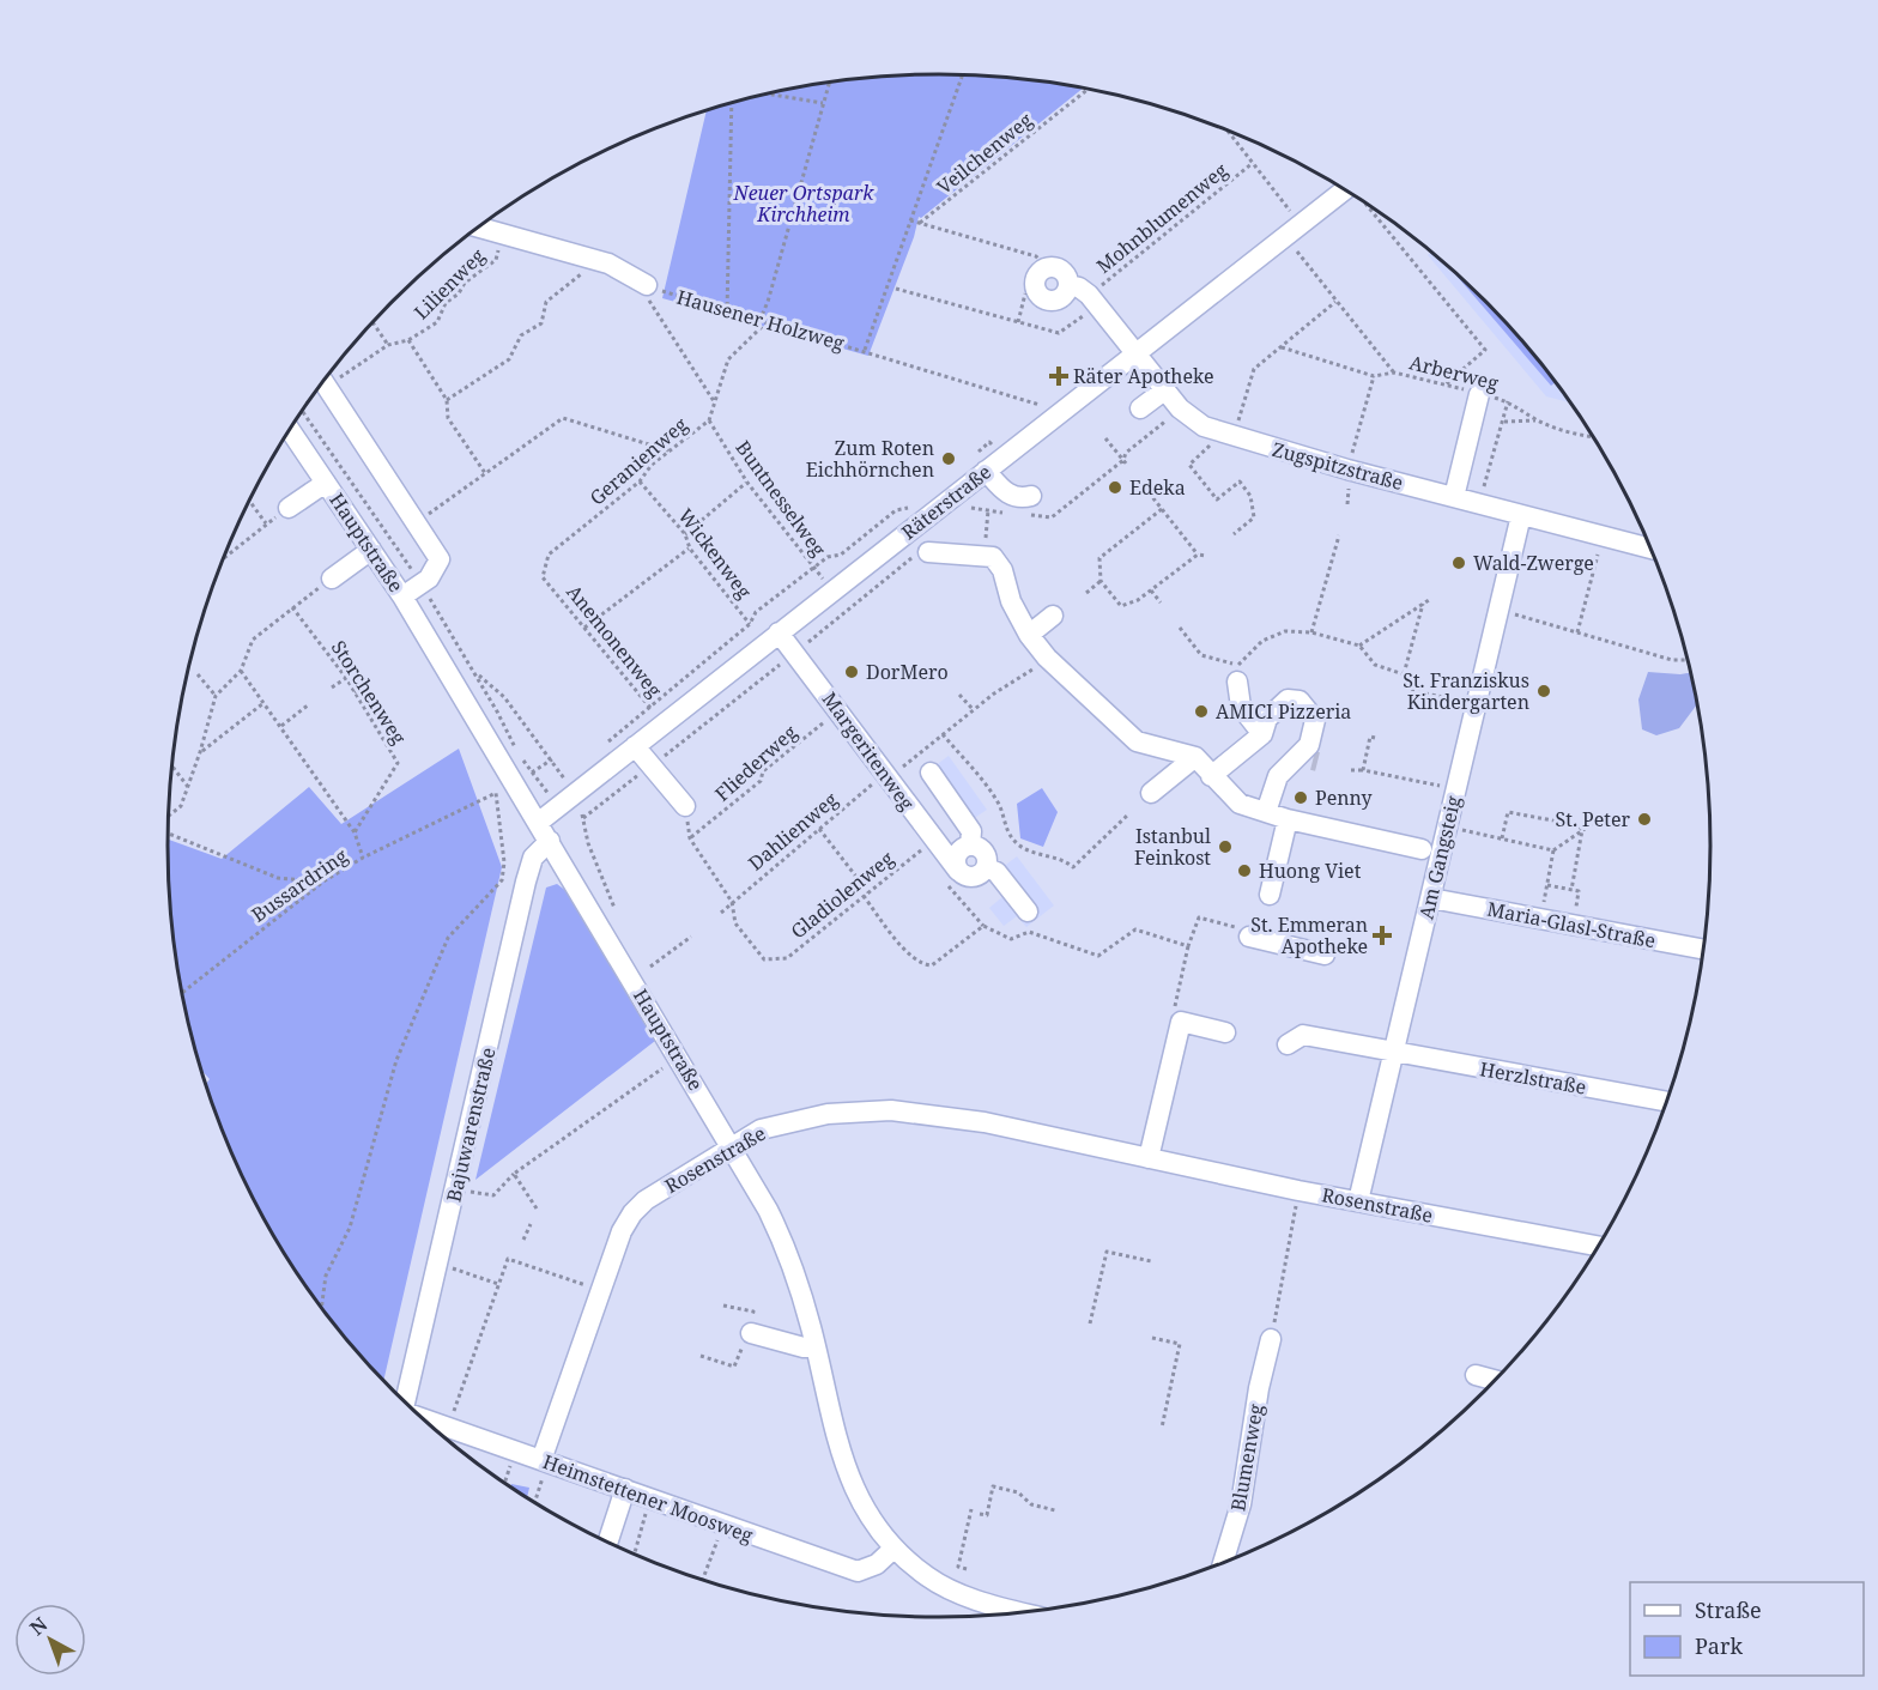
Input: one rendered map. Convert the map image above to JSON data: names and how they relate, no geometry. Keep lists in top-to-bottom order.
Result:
{
  "streets": {
    "street": [
      "Zugspitzstraße",
      "Räterstraße",
      "Hauptstraße",
      "Margeritenweg",
      "Am Gangsteig",
      "Maria-Glasl-Straße",
      "Herzlstraße",
      "Bajuwarenstraße",
      "Rosenstraße",
      "Blumenweg",
      "Heimstettener Moosweg"
    ],
    "path": [
      "Veilchenweg",
      "Mohnblumenweg",
      "Lilienweg",
      "Hausener Holzweg",
      "Arberweg",
      "Geranienweg",
      "Buntnesselweg",
      "Wickenweg",
      "Anemonenweg",
      "Storchenweg",
      "Fliederweg",
      "Dahlienweg",
      "Bussardring",
      "Gladiolenweg"
    ]
  },
  "crossings": [
    ["Mohnblumenweg", "Zugspitzstraße"],
    ["Mohnblumenweg", "Räterstraße"],
    ["Hausener Holzweg", "Geranienweg"],
    ["Hausener Holzweg", "Räterstraße"],
    ["Geranienweg", "Buntnesselweg"],
    ["Geranienweg", "Wickenweg"],
    ["Geranienweg", "Anemonenweg"],
    ["Zugspitzstraße", "Räterstraße"],
    ["Zugspitzstraße", "Am Gangsteig"],
    ["Buntnesselweg", "Räterstraße"],
    ["Räterstraße", "Hauptstraße"],
    ["Räterstraße", "Wickenweg"],
    ["Räterstraße", "Anemonenweg"],
    ["Räterstraße", "Margeritenweg"],
    ["Hauptstraße", "Bajuwarenstraße"],
    ["Hauptstraße", "Rosenstraße"],
    ["Hauptstraße", "Heimstettener Moosweg"],
    ["Wickenweg", "Margeritenweg"],
    ["Margeritenweg", "Fliederweg"],
    ["Margeritenweg", "Dahlienweg"],
    ["Margeritenweg", "Gladiolenweg"],
    ["Dahlienweg", "Gladiolenweg"],
    ["Am Gangsteig", "Maria-Glasl-Straße"],
    ["Am Gangsteig", "Herzlstraße"],
    ["Am Gangsteig", "Rosenstraße"],
    ["Rosenstraße", "Heimstettener Moosweg"]
  ],
  "parks": ["Neuer Ortspark Kirchheim"],
  "places": {
    "health": ["Räter Apotheke", "St. Emmeran Apotheke"],
    "other": [
      "Zum Roten Eichhörnchen",
      "Edeka",
      "Wald-Zwerge",
      "DorMero",
      "St. Franziskus Kindergarten",
      "AMICI Pizzeria",
      "Penny",
      "St. Peter",
      "Istanbul Feinkost",
      "Huong Viet"
    ]
  },
  "legend": ["Straße", "Park"],
  "north": "top left"
}
